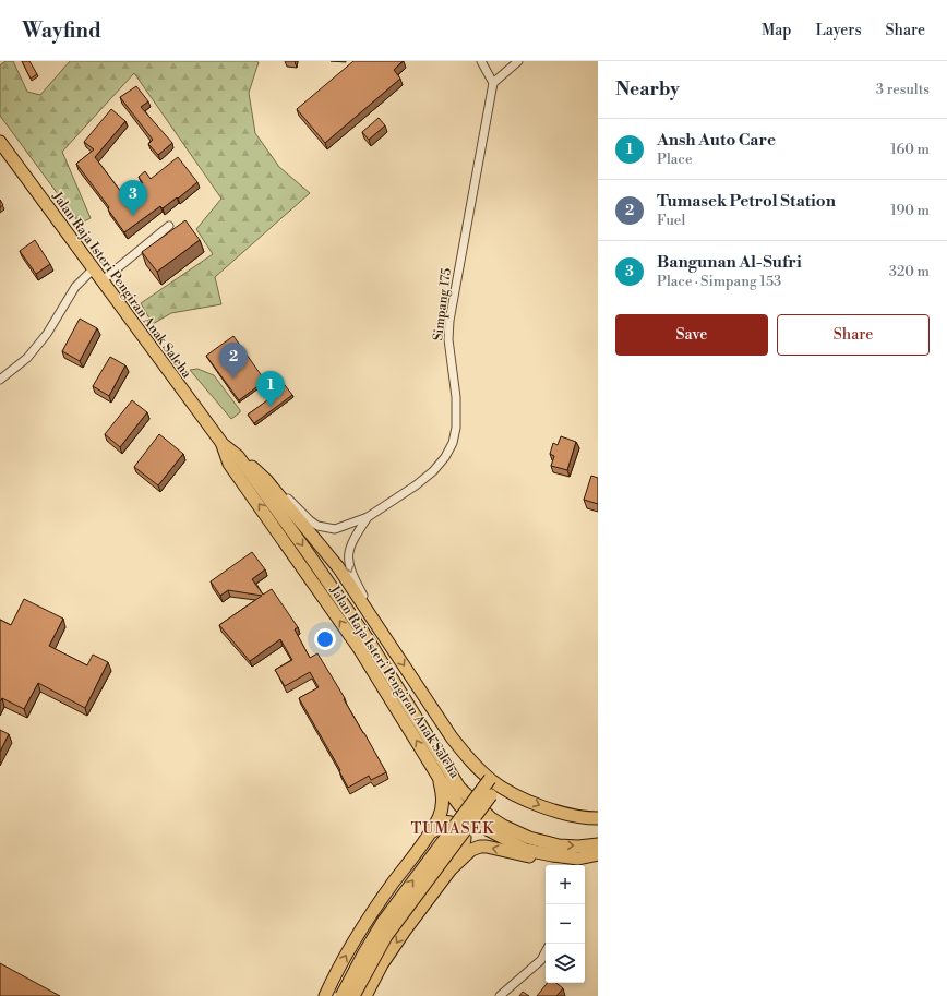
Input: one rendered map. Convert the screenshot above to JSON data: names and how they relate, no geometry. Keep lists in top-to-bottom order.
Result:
{
  "streets": {
    "main road": ["Jalan Raja Isteri Pengiran Anak Saleha"],
    "street": ["Simpang 175"]
  },
  "districts": ["TUMASEK"],
  "page": {
    "header": "Wayfind",
    "nav": ["Map", "Layers", "Share"],
    "heading": ["Nearby", "3 results"],
    "list": [
      {
        "mark": "1",
        "name": "Ansh Auto Care",
        "note": "Place",
        "value": "160 m"
      },
      {
        "mark": "2",
        "name": "Tumasek Petrol Station",
        "note": "Fuel",
        "value": "190 m"
      },
      {
        "mark": "3",
        "name": "Bangunan Al-Sufri",
        "note": "Place · Simpang 153",
        "value": "320 m"
      }
    ],
    "pins": ["3", "2", "1"],
    "buttons": ["Save", "Share"],
    "map_buttons": ["+", "−"]
  }
}
